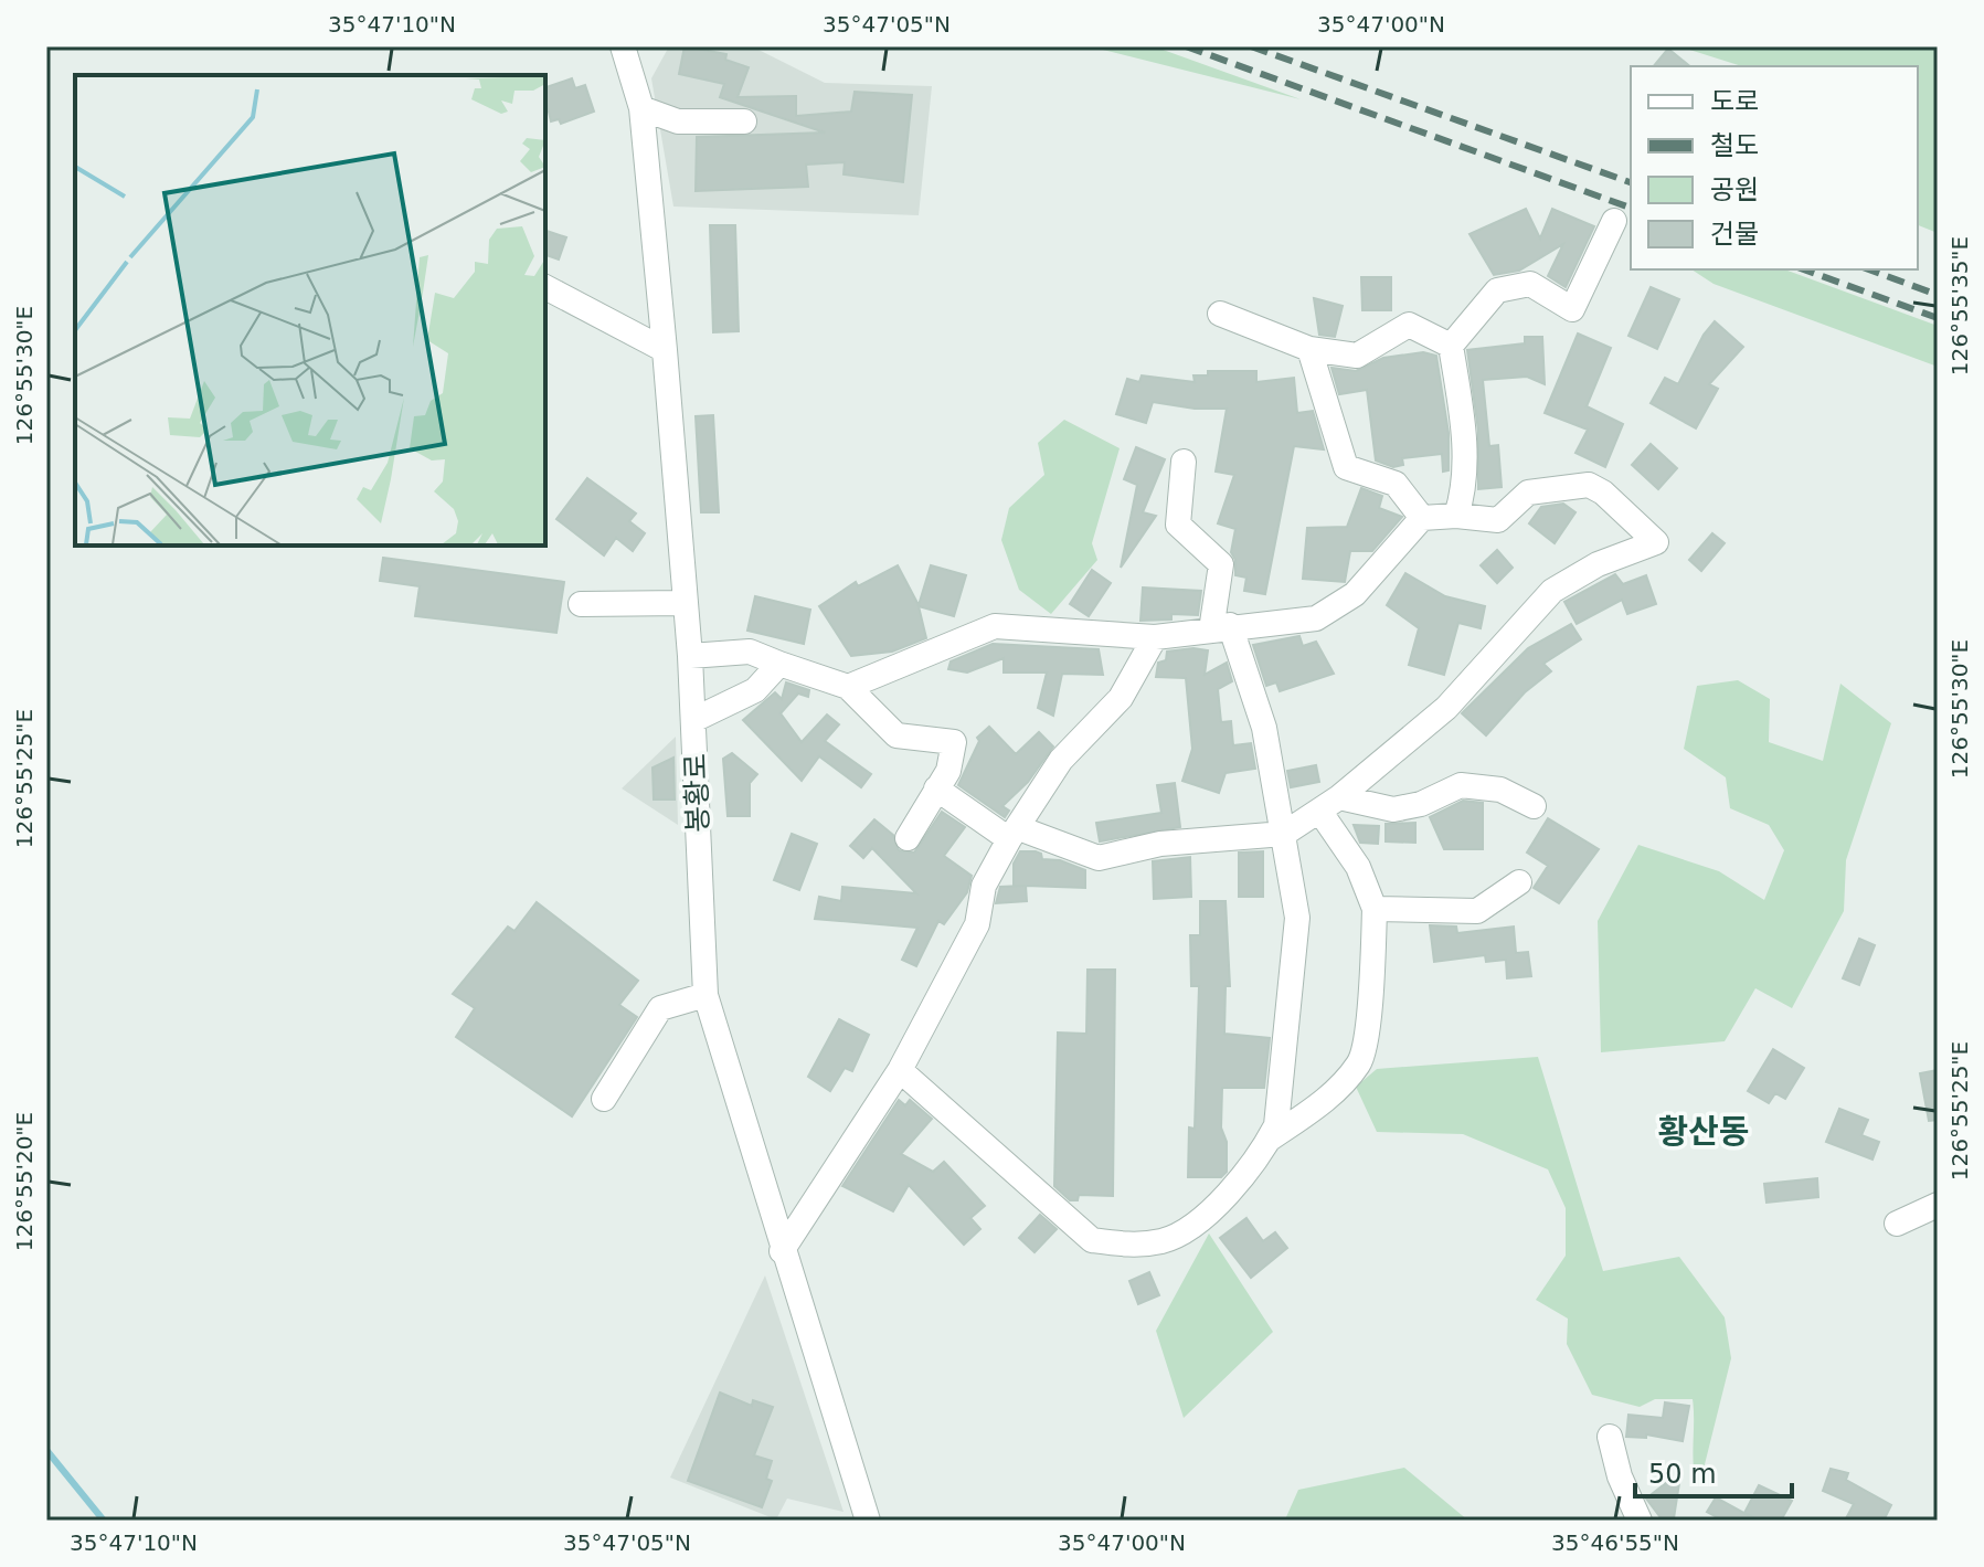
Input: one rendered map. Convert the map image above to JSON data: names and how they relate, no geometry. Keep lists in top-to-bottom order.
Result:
{
  "streets": {
    "street": ["봉황로"]
  },
  "districts": ["황산동"],
  "legend": [
    "도로",
    "철도",
    "공원",
    "건물"
  ],
  "scale_bar": "50 m",
  "coordinates": [
    "35°47'10\"N",
    "35°47'05\"N",
    "35°47'00\"N",
    "126°55'35\"E",
    "126°55'30\"E",
    "126°55'25\"E",
    "126°55'20\"E",
    "35°46'55\"N"
  ]
}
